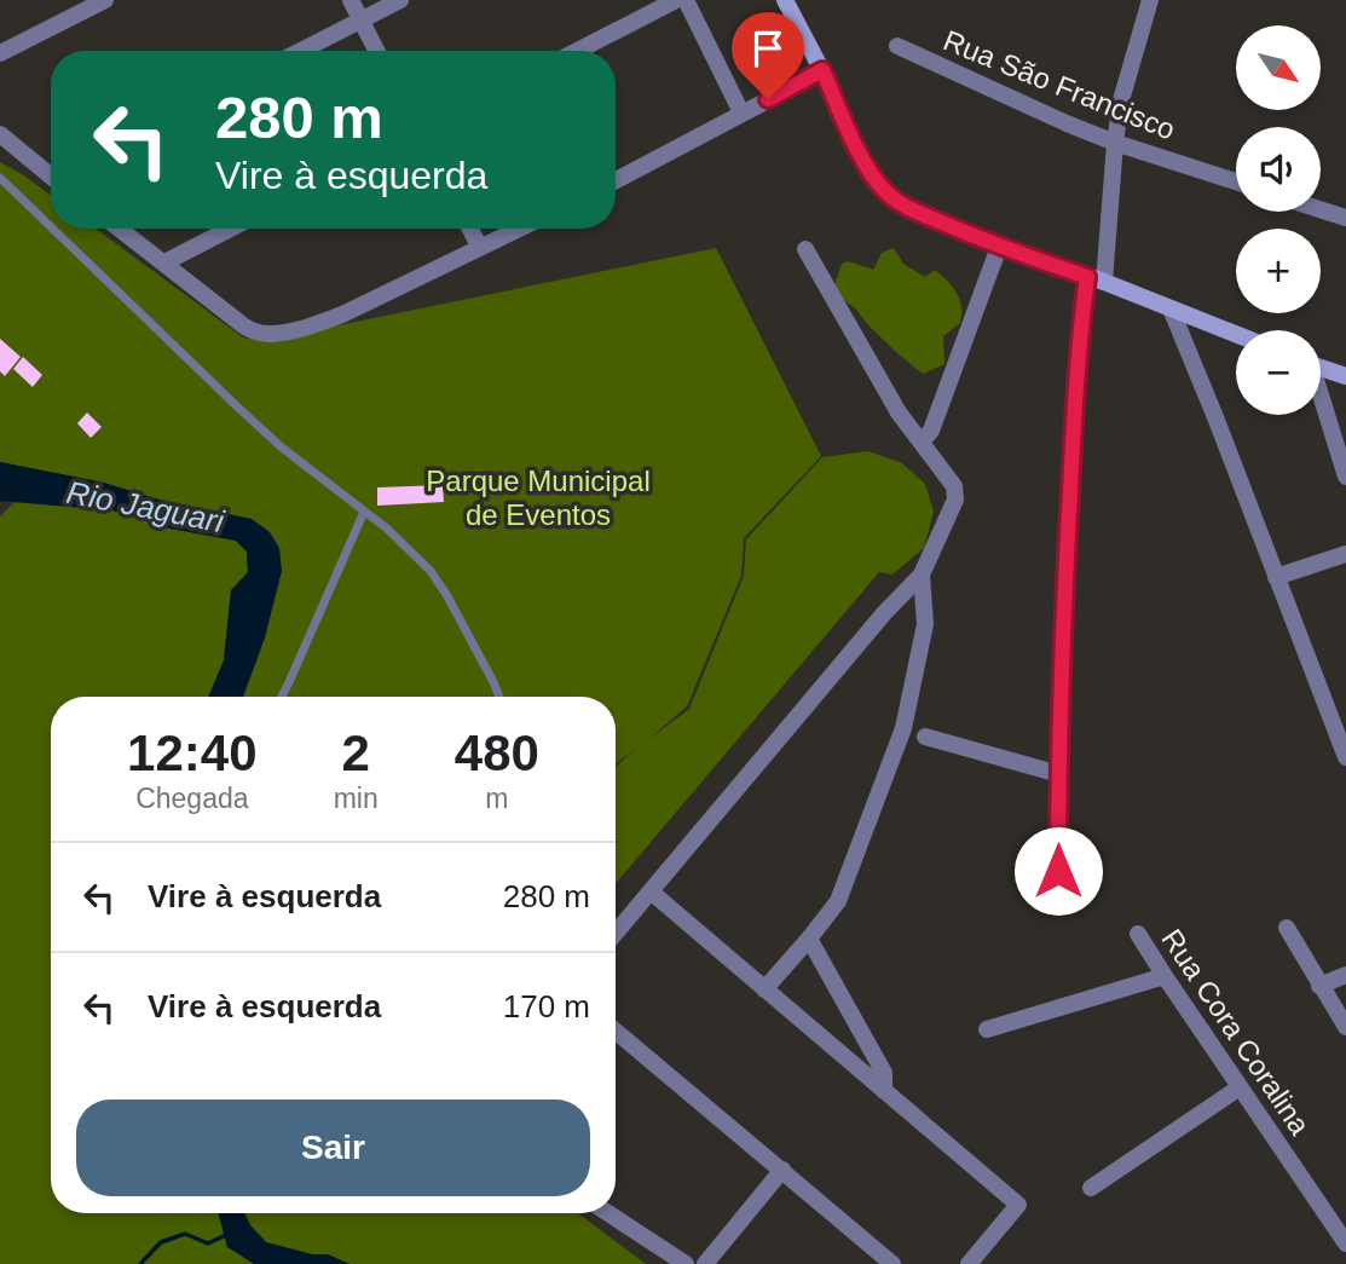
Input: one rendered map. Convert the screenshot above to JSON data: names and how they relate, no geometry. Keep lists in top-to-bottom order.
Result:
{
  "streets": {
    "street": ["Rua São Francisco", "Rua Cora Coralina"]
  },
  "water": ["Rio Jaguari"],
  "parks": ["Parque Municipal de Eventos"],
  "north": "bottom right",
  "page": {
    "map_buttons": ["+", "−"],
    "turn": ["280 m", "Vire à esquerda"],
    "eta": [
      "12:40",
      "Chegada",
      "2",
      "min",
      "480",
      "m"
    ],
    "list": [
      {
        "name": "Vire à esquerda",
        "value": "280 m"
      },
      {
        "name": "Vire à esquerda",
        "value": "170 m"
      }
    ],
    "buttons": "Sair"
  }
}
